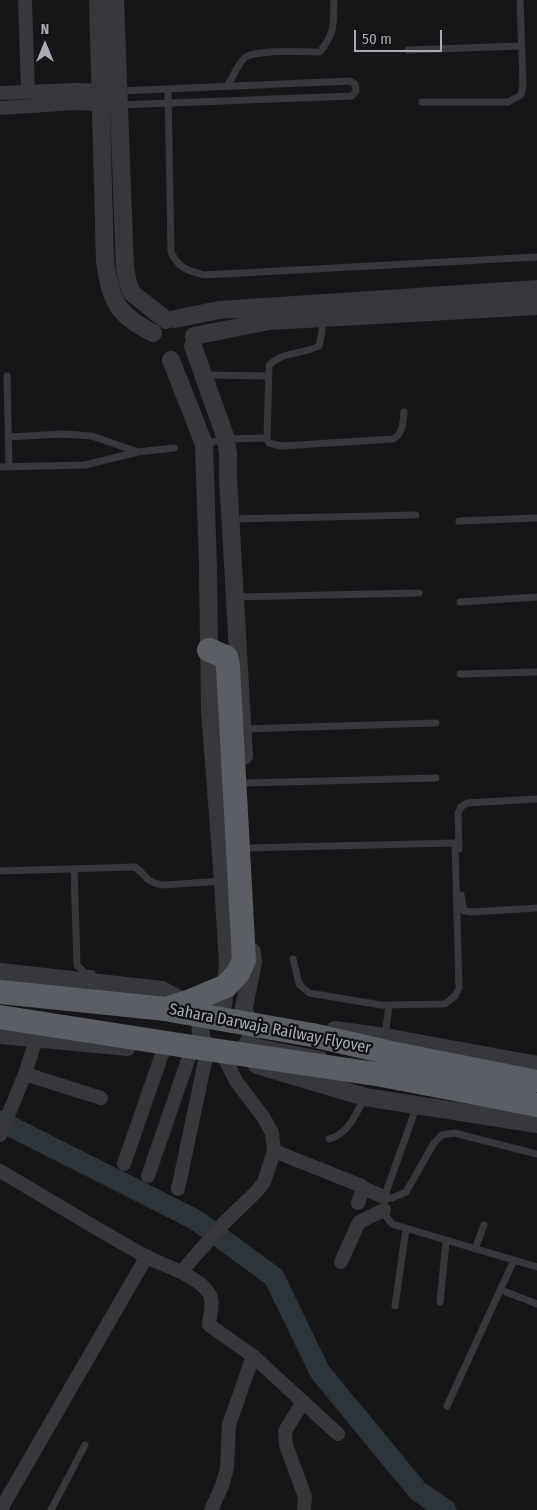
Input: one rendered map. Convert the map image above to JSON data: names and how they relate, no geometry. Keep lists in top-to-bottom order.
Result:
{
  "streets": {
    "highway": ["Sahara Darwaja Railway Flyover"]
  },
  "scale_bar": "50 m",
  "north": "top"
}
